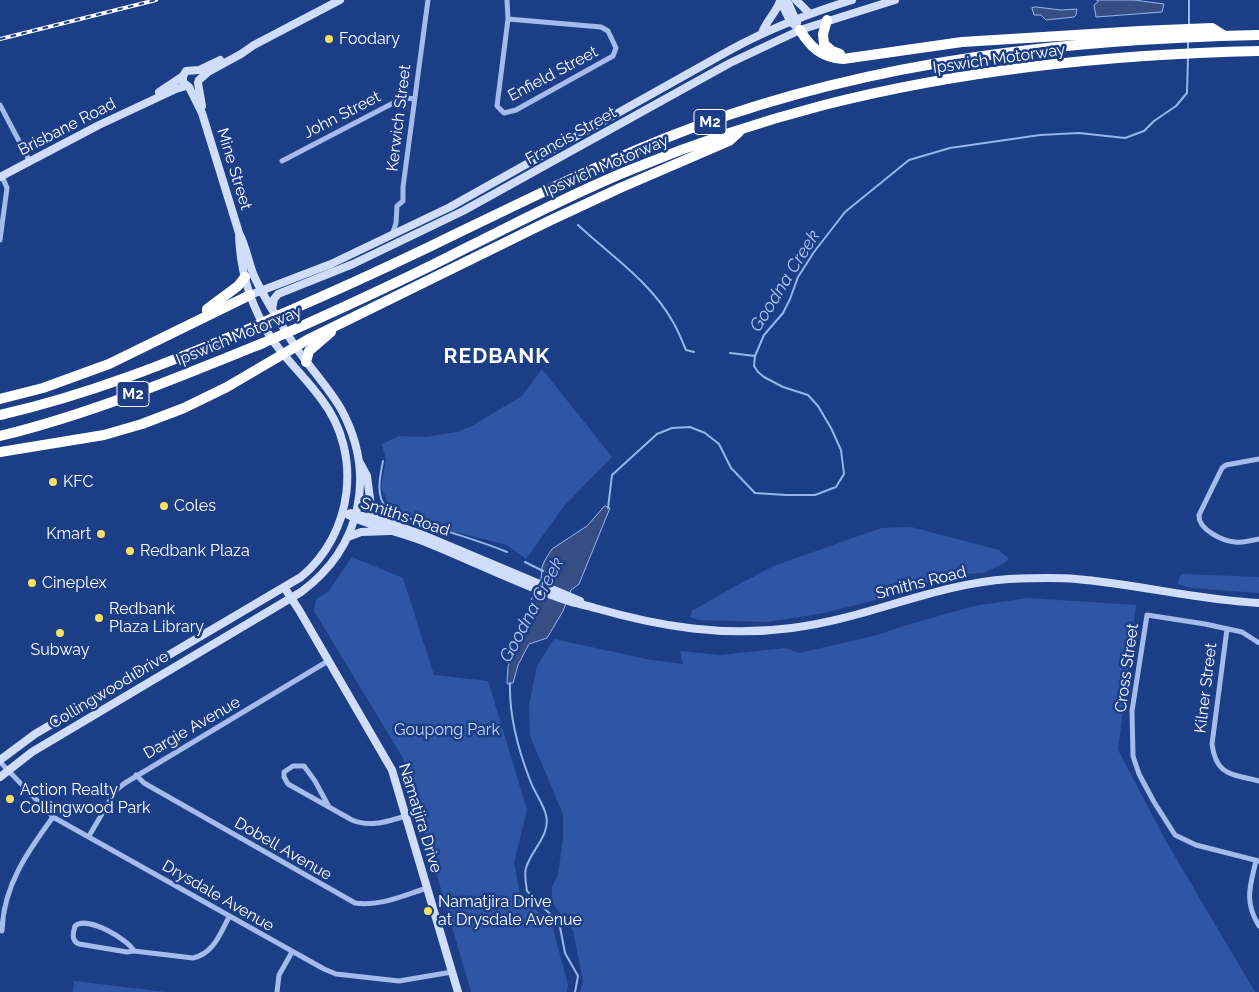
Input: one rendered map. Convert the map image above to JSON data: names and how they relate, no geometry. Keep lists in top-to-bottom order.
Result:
{
  "streets": {
    "highway": ["Ipswich Motorway", "M2"],
    "main road": [
      "Brisbane Road",
      "Francis Street",
      "Mine Street",
      "Smiths Road",
      "Collingwood Drive",
      "Namatjira Drive"
    ],
    "street": [
      "Enfield Street",
      "John Street",
      "Kerwich Street",
      "Cross Street",
      "Kilner Street",
      "Dargie Avenue",
      "Dobell Avenue",
      "Drysdale Avenue"
    ]
  },
  "crossings": [
    ["John Street", "Kerwich Street"],
    ["Kerwich Street", "Francis Street"],
    ["Brisbane Road", "Mine Street"],
    ["Francis Street", "Mine Street"],
    ["Mine Street", "Collingwood Drive"],
    ["Smiths Road", "Collingwood Drive"],
    ["Cross Street", "Kilner Street"],
    ["Collingwood Drive", "Namatjira Drive"],
    ["Collingwood Drive", "Drysdale Avenue"],
    ["Dargie Avenue", "Namatjira Drive"],
    ["Dargie Avenue", "Dobell Avenue"],
    ["Dargie Avenue", "Drysdale Avenue"],
    ["Namatjira Drive", "Dobell Avenue"],
    ["Namatjira Drive", "Drysdale Avenue"]
  ],
  "districts": ["REDBANK"],
  "water": ["Goodna Creek"],
  "parks": ["Goupong Park"],
  "places": [
    "Foodary",
    "KFC",
    "Coles",
    "Kmart",
    "Redbank Plaza",
    "Cineplex",
    "Redbank Plaza Library",
    "Subway",
    "Action Realty Collingwood Park",
    "Namatjira Drive at Drysdale Avenue"
  ]
}
